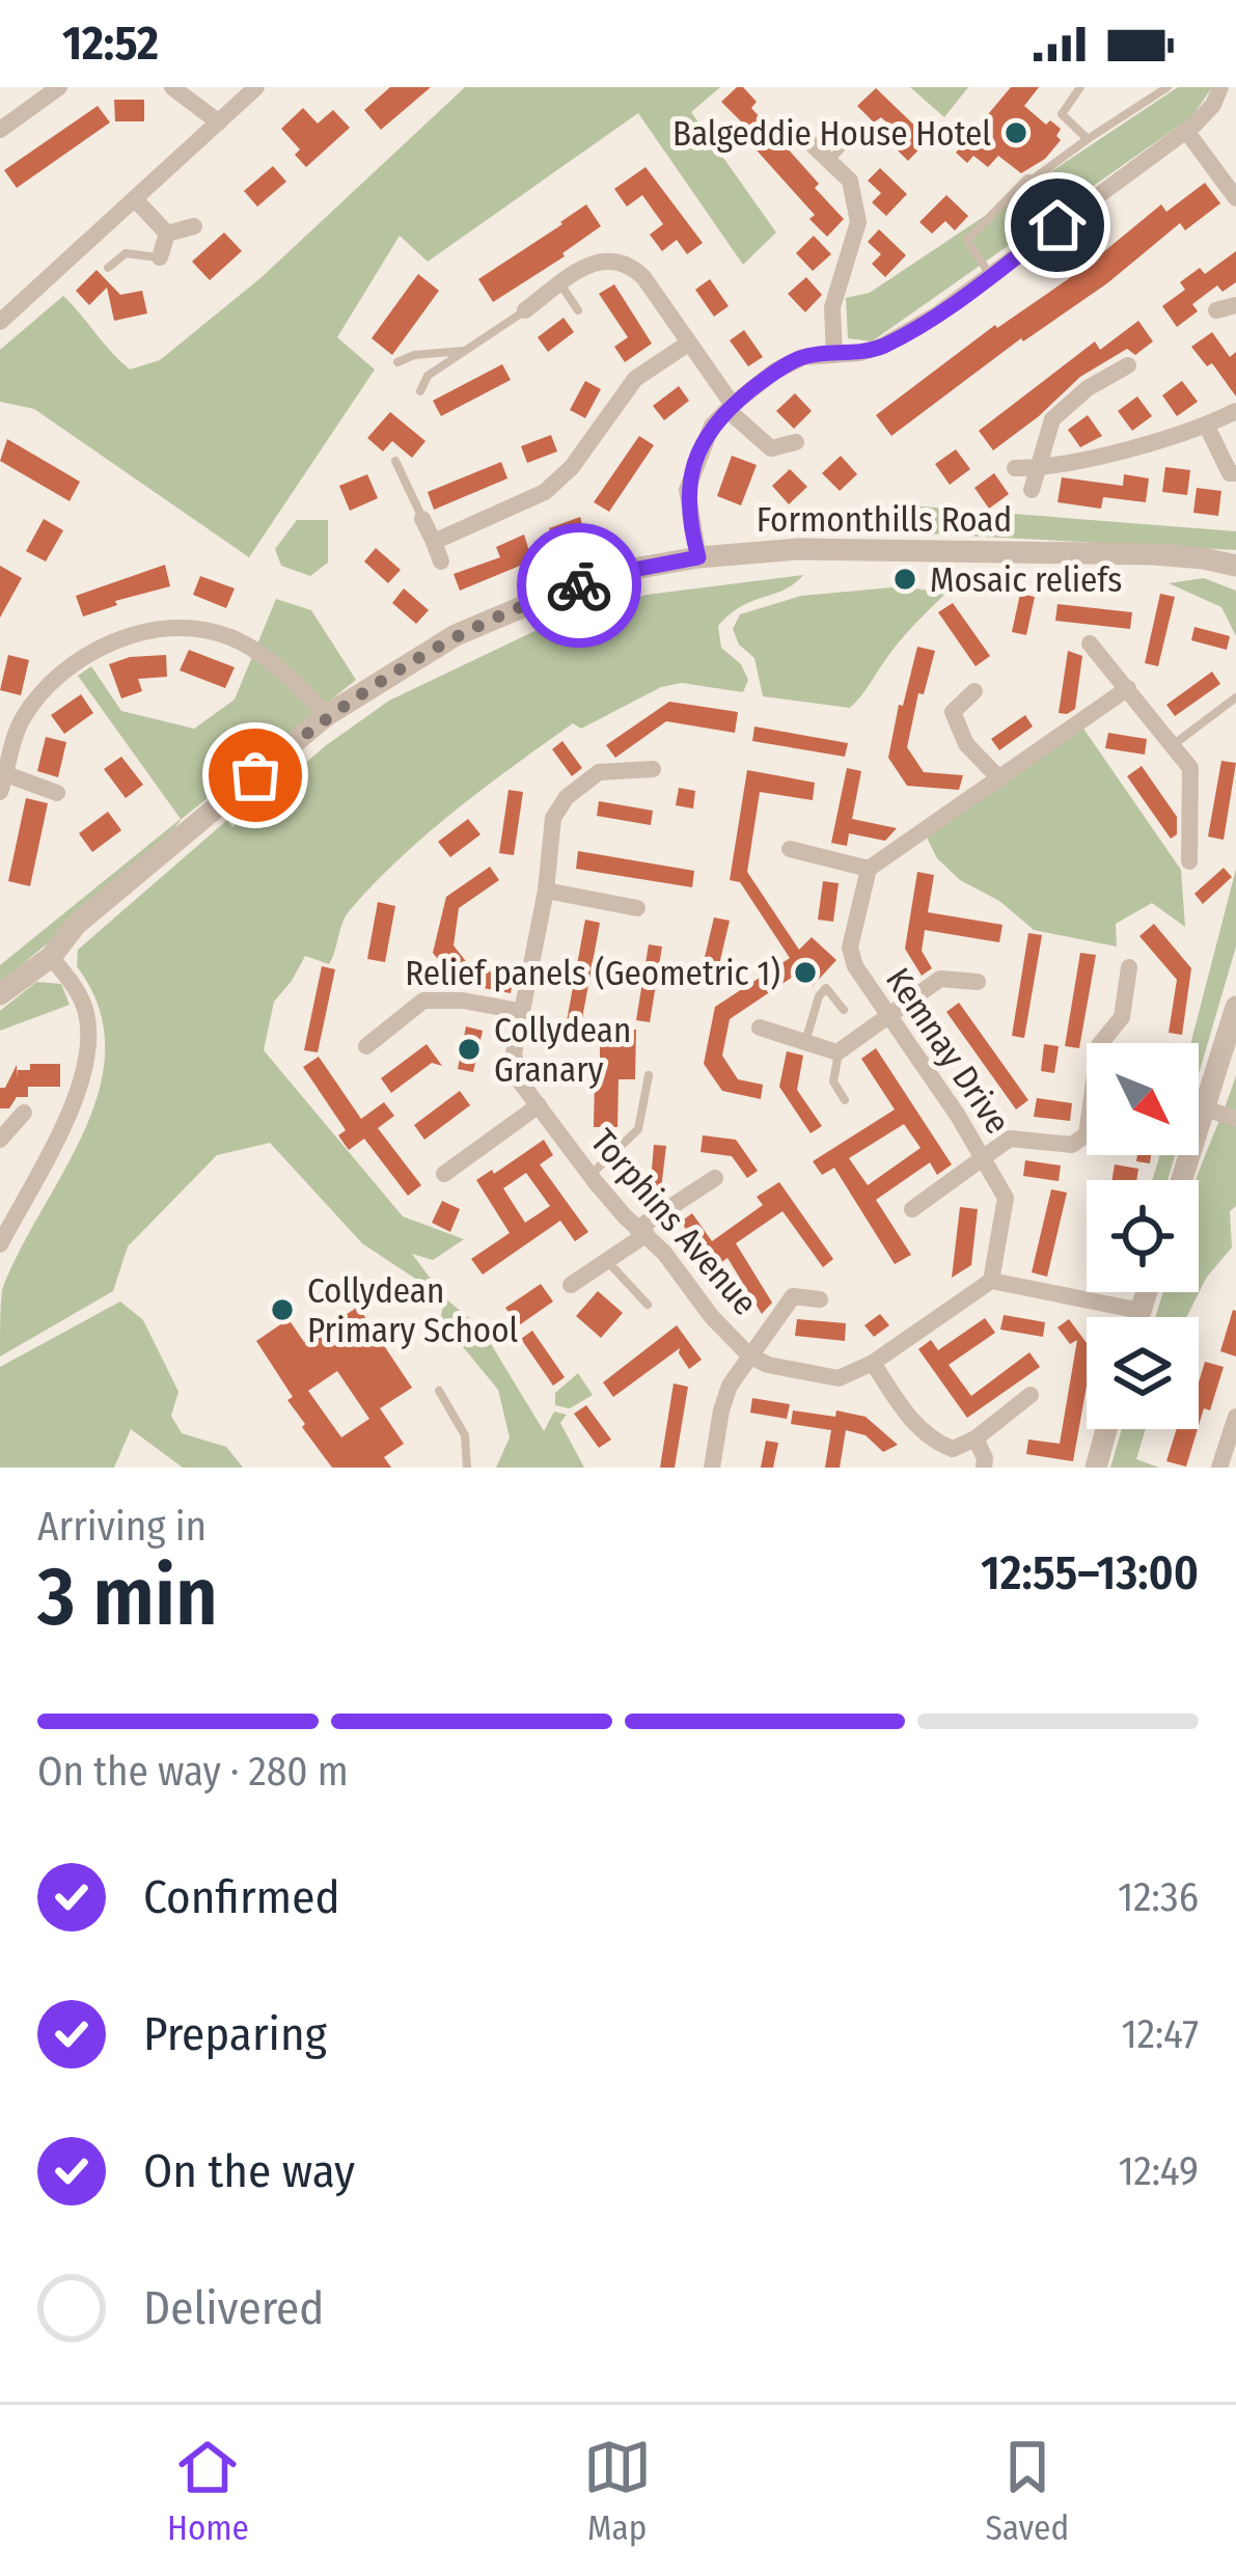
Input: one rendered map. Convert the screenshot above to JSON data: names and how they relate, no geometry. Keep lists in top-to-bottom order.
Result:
{
  "streets": {
    "street": ["Formonthills Road", "Kemnay Drive", "Torphins Avenue"]
  },
  "crossings": [
    ["Kemnay Drive", "Torphins Avenue"]
  ],
  "places": [
    "Balgeddie House Hotel",
    "Mosaic reliefs",
    "Relief panels (Geometric 1)",
    "Collydean Granary",
    "Collydean Primary School"
  ],
  "north": "bottom right",
  "page": {
    "status": "12:52",
    "heading": ["3 min", "Arriving in", "12:55–13:00"],
    "bar": "On the way · 280 m",
    "list": [
      ["Confirmed", "12:36"],
      ["Preparing", "12:47"],
      ["On the way", "12:49"],
      "Delivered"
    ],
    "tabs": ["Home", "Map", "Saved"]
  }
}
